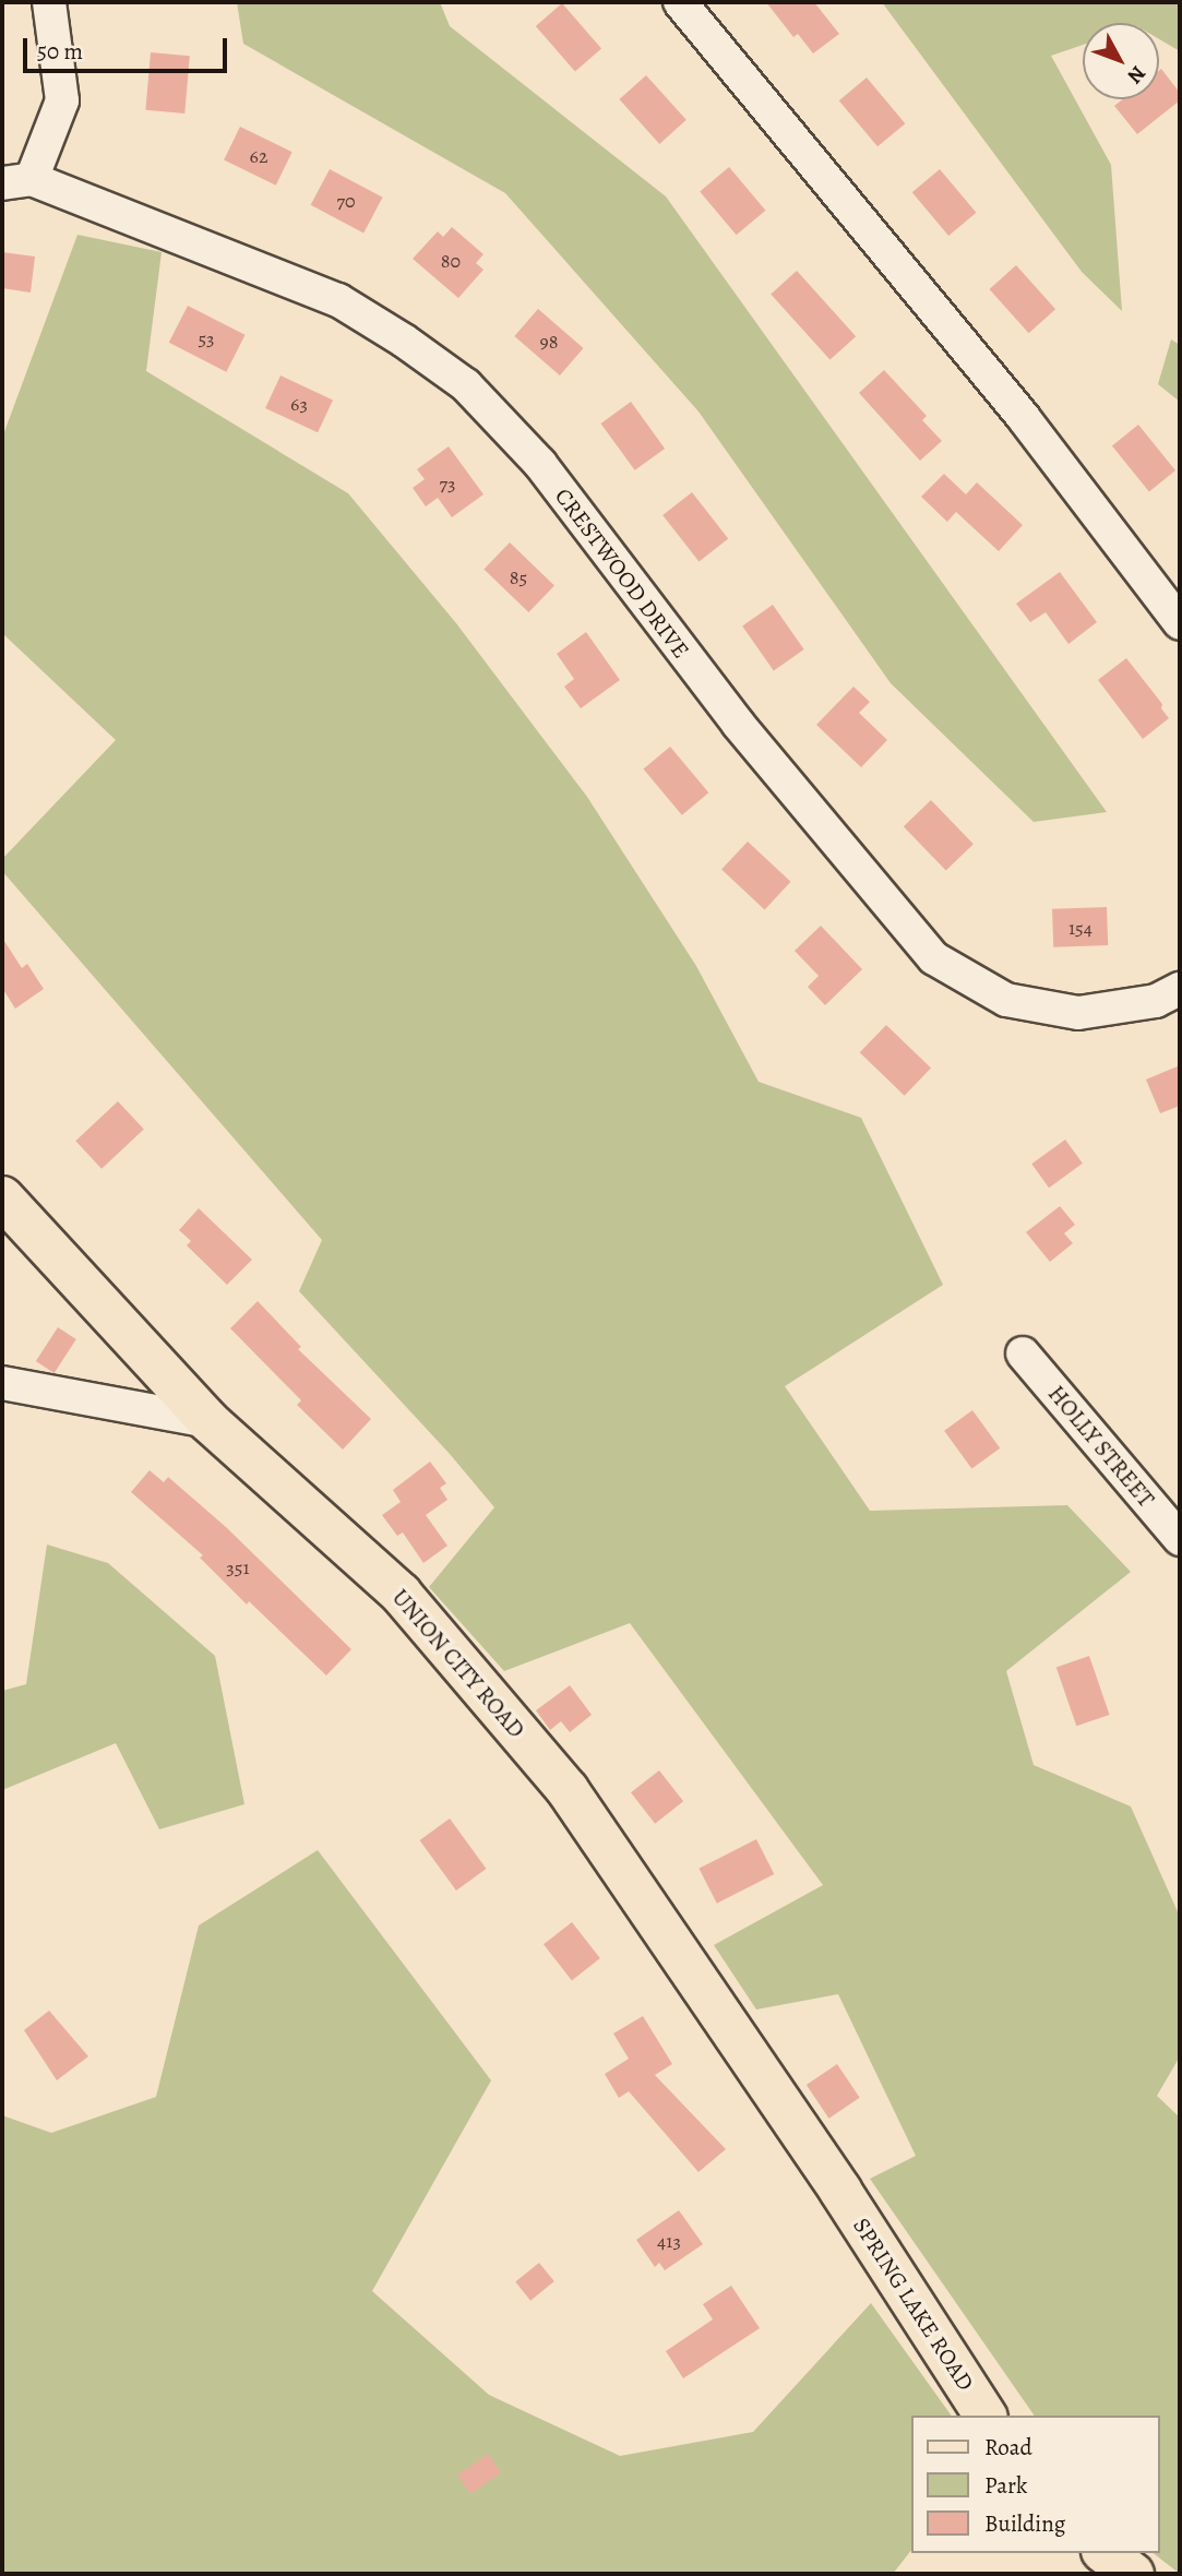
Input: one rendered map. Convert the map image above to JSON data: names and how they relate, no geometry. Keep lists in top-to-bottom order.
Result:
{
  "streets": {
    "main road": ["UNION CITY ROAD", "SPRING LAKE ROAD"],
    "street": ["CRESTWOOD DRIVE", "HOLLY STREET"]
  },
  "crossings": [
    ["UNION CITY ROAD", "SPRING LAKE ROAD"]
  ],
  "house_numbers": [
    "62",
    "70",
    "80",
    "53",
    "98",
    "63",
    "73",
    "85",
    "154",
    "351",
    "413"
  ],
  "legend": ["Road", "Park", "Building"],
  "scale_bar": "50 m",
  "north": "bottom right"
}
